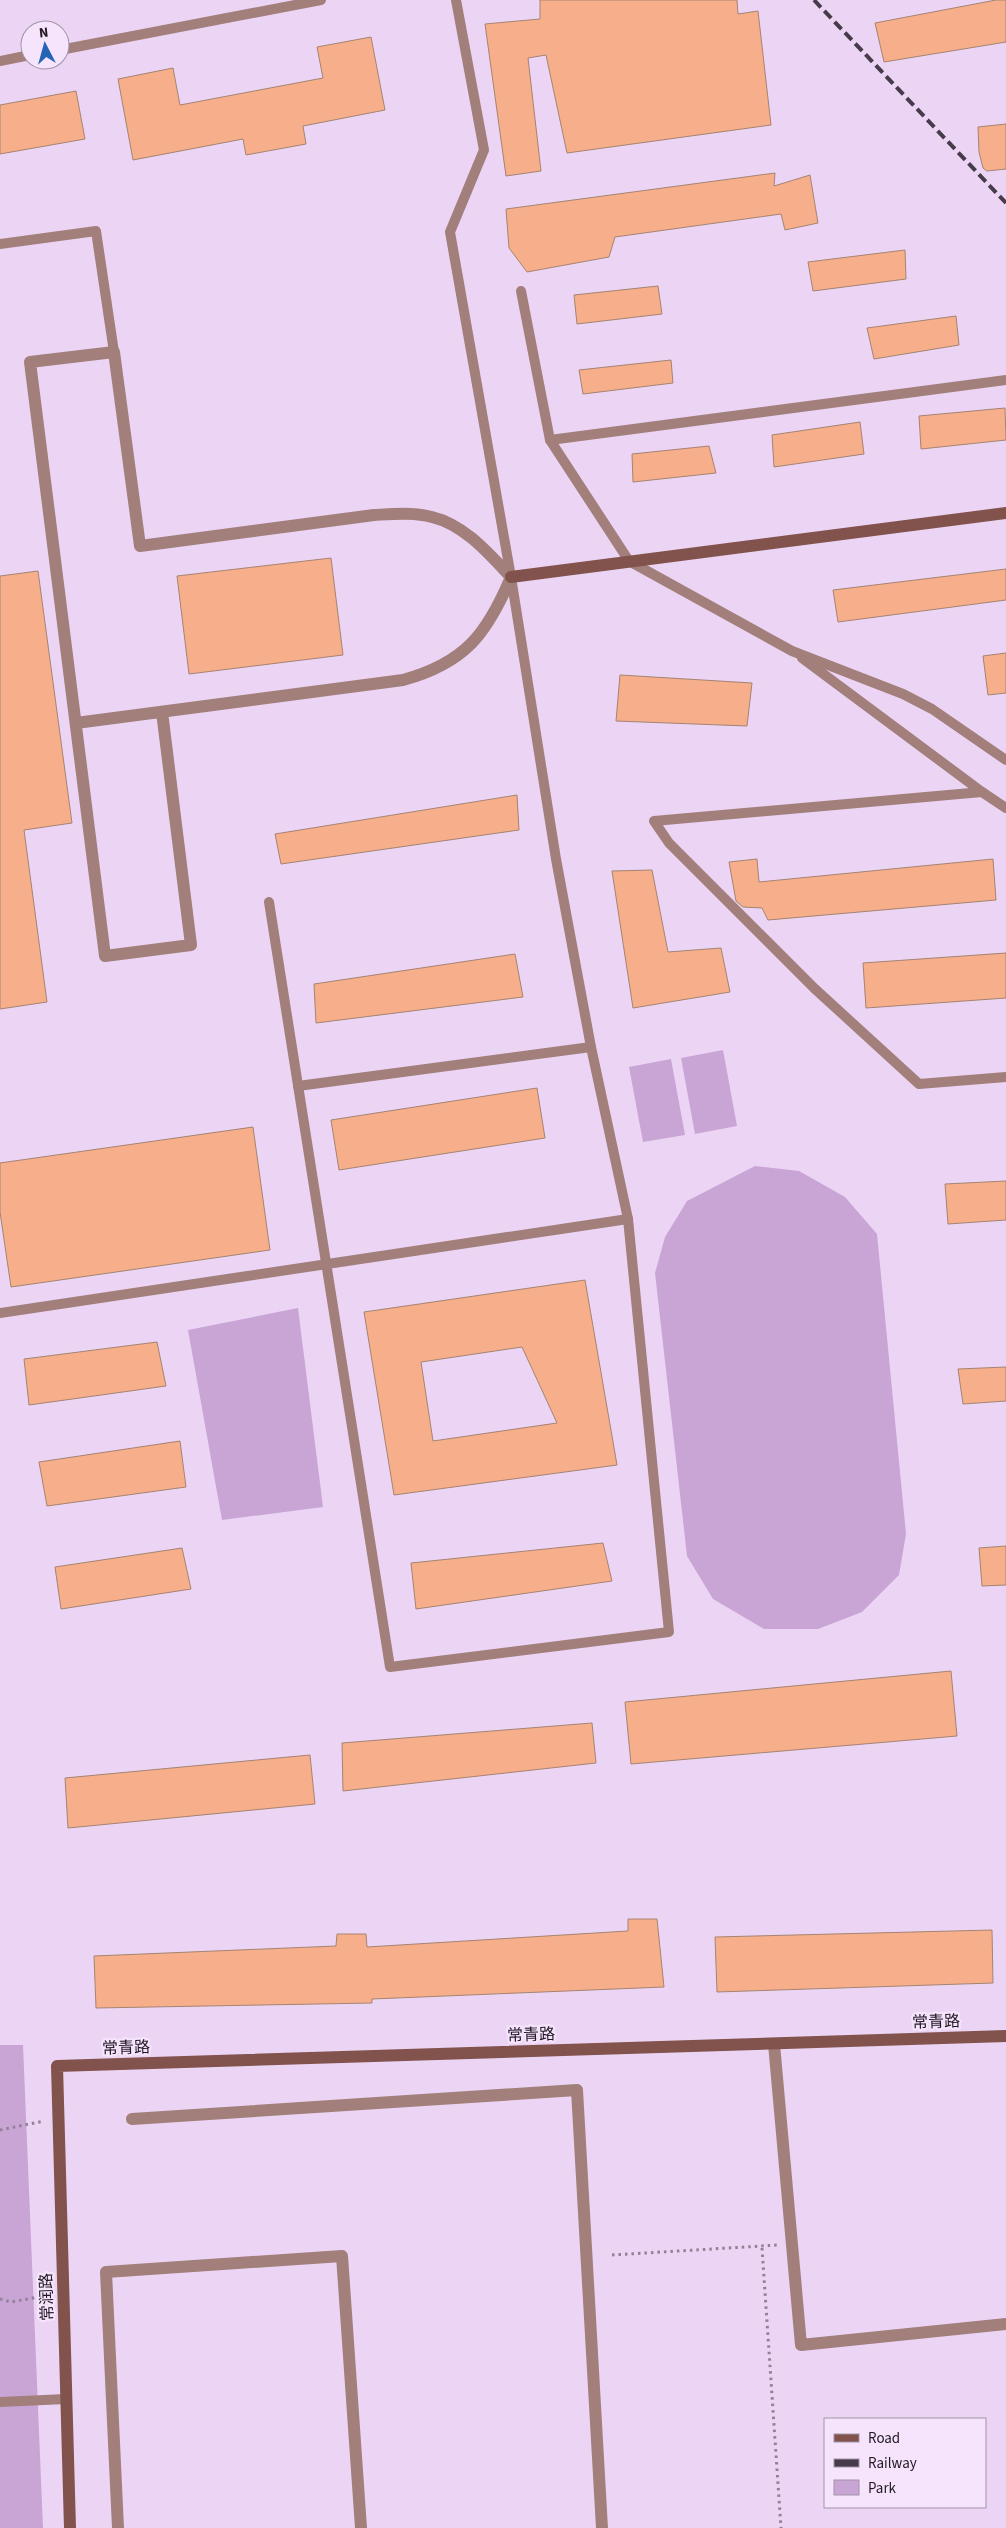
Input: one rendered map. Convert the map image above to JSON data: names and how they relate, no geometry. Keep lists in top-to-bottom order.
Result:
{
  "streets": {
    "street": ["常青路", "常润路"]
  },
  "crossings": [
    ["常青路", "常润路"]
  ],
  "legend": ["Road", "Railway", "Park"],
  "north": "top"
}
